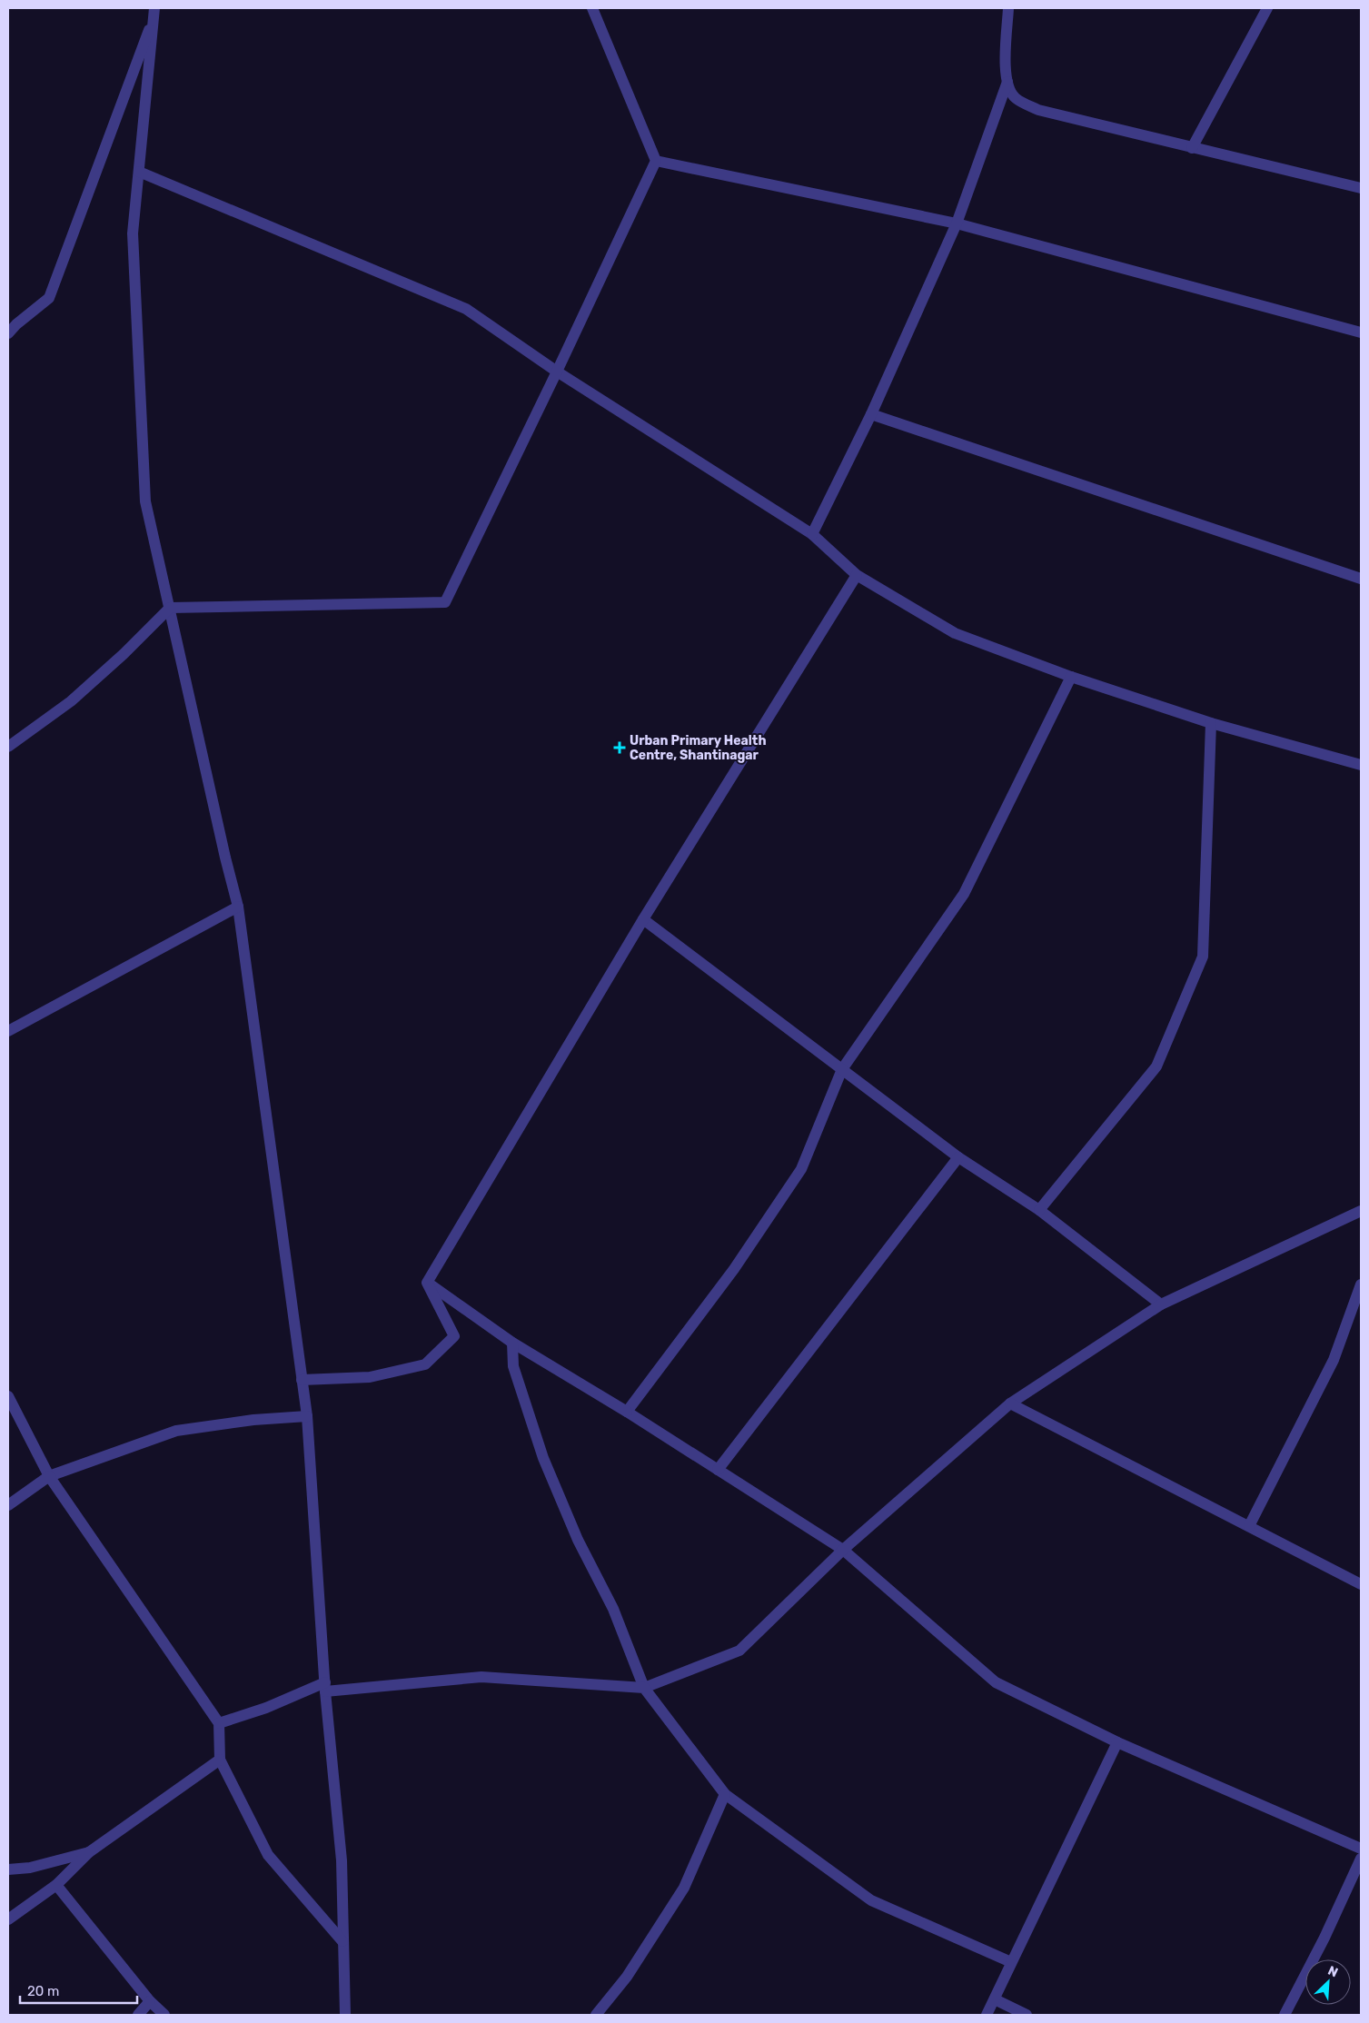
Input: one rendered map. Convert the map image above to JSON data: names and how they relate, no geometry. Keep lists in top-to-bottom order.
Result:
{
  "places": {
    "health": ["Urban Primary Health Centre, Shantinagar"]
  },
  "scale_bar": "20 m",
  "north": "top right"
}
